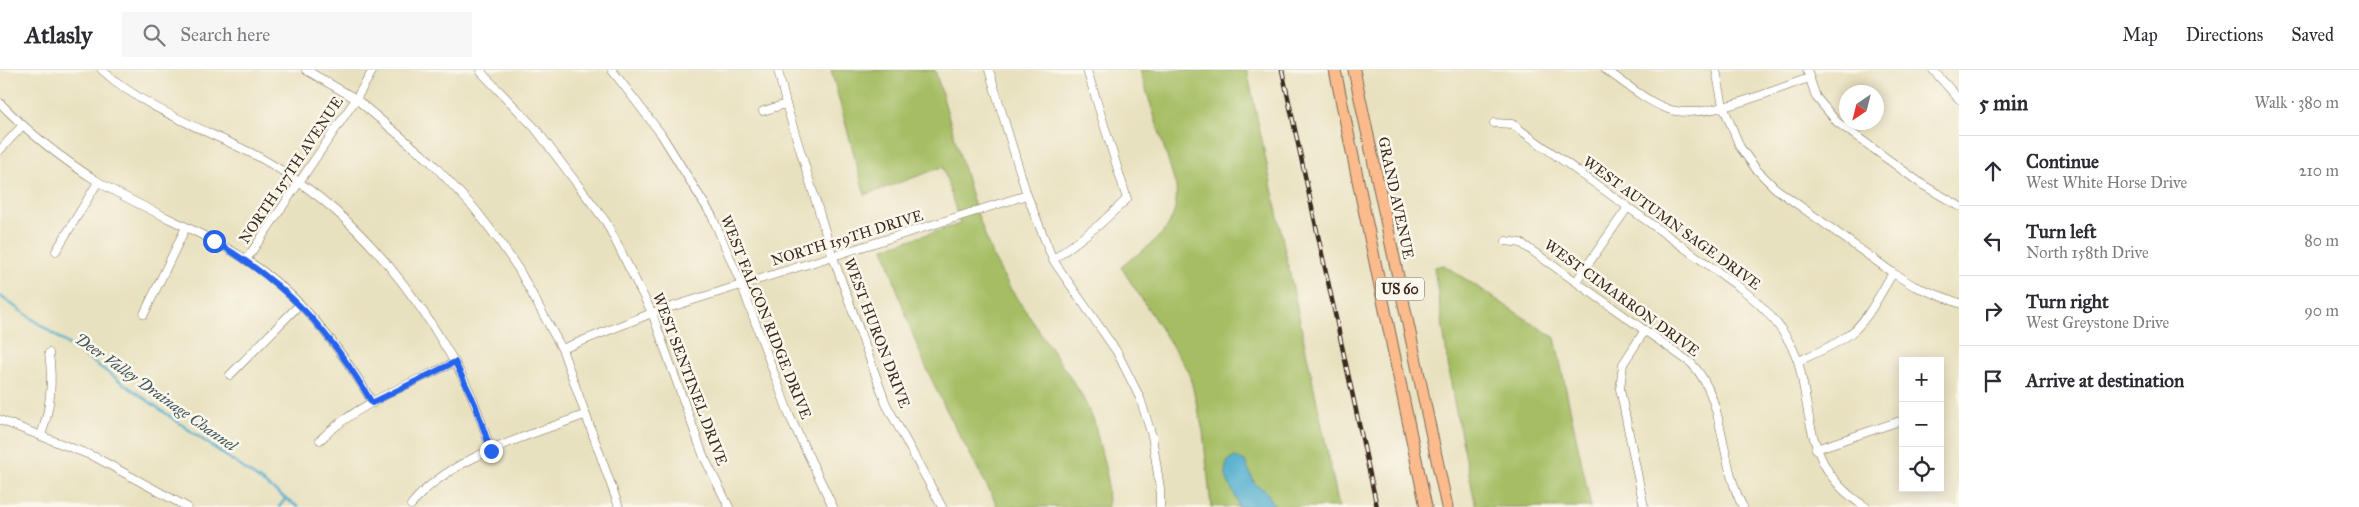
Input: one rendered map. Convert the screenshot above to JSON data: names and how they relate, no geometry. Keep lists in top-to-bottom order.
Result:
{
  "streets": {
    "highway": ["GRAND AVENUE", "US 60"],
    "street": [
      "NORTH 157TH AVENUE",
      "WEST AUTUMN SAGE DRIVE",
      "NORTH 159TH DRIVE",
      "WEST CIMARRON DRIVE",
      "WEST FALCON RIDGE DRIVE",
      "WEST HURON DRIVE",
      "WEST SENTINEL DRIVE"
    ]
  },
  "crossings": [
    ["NORTH 159TH DRIVE", "WEST FALCON RIDGE DRIVE"],
    ["NORTH 159TH DRIVE", "WEST HURON DRIVE"],
    ["NORTH 159TH DRIVE", "WEST SENTINEL DRIVE"]
  ],
  "water": ["Deer Valley Drainage Channel"],
  "north": "bottom left",
  "page": {
    "header": "Atlasly",
    "search": "Search here",
    "nav": ["Map", "Directions", "Saved"],
    "heading": ["5 min", "Walk · 380 m"],
    "list": [
      ["Continue", "West White Horse Drive", "210 m"],
      ["Turn left", "North 158th Drive", "80 m"],
      ["Turn right", "West Greystone Drive", "90 m"],
      "Arrive at destination"
    ],
    "map_buttons": ["+", "−"]
  }
}
